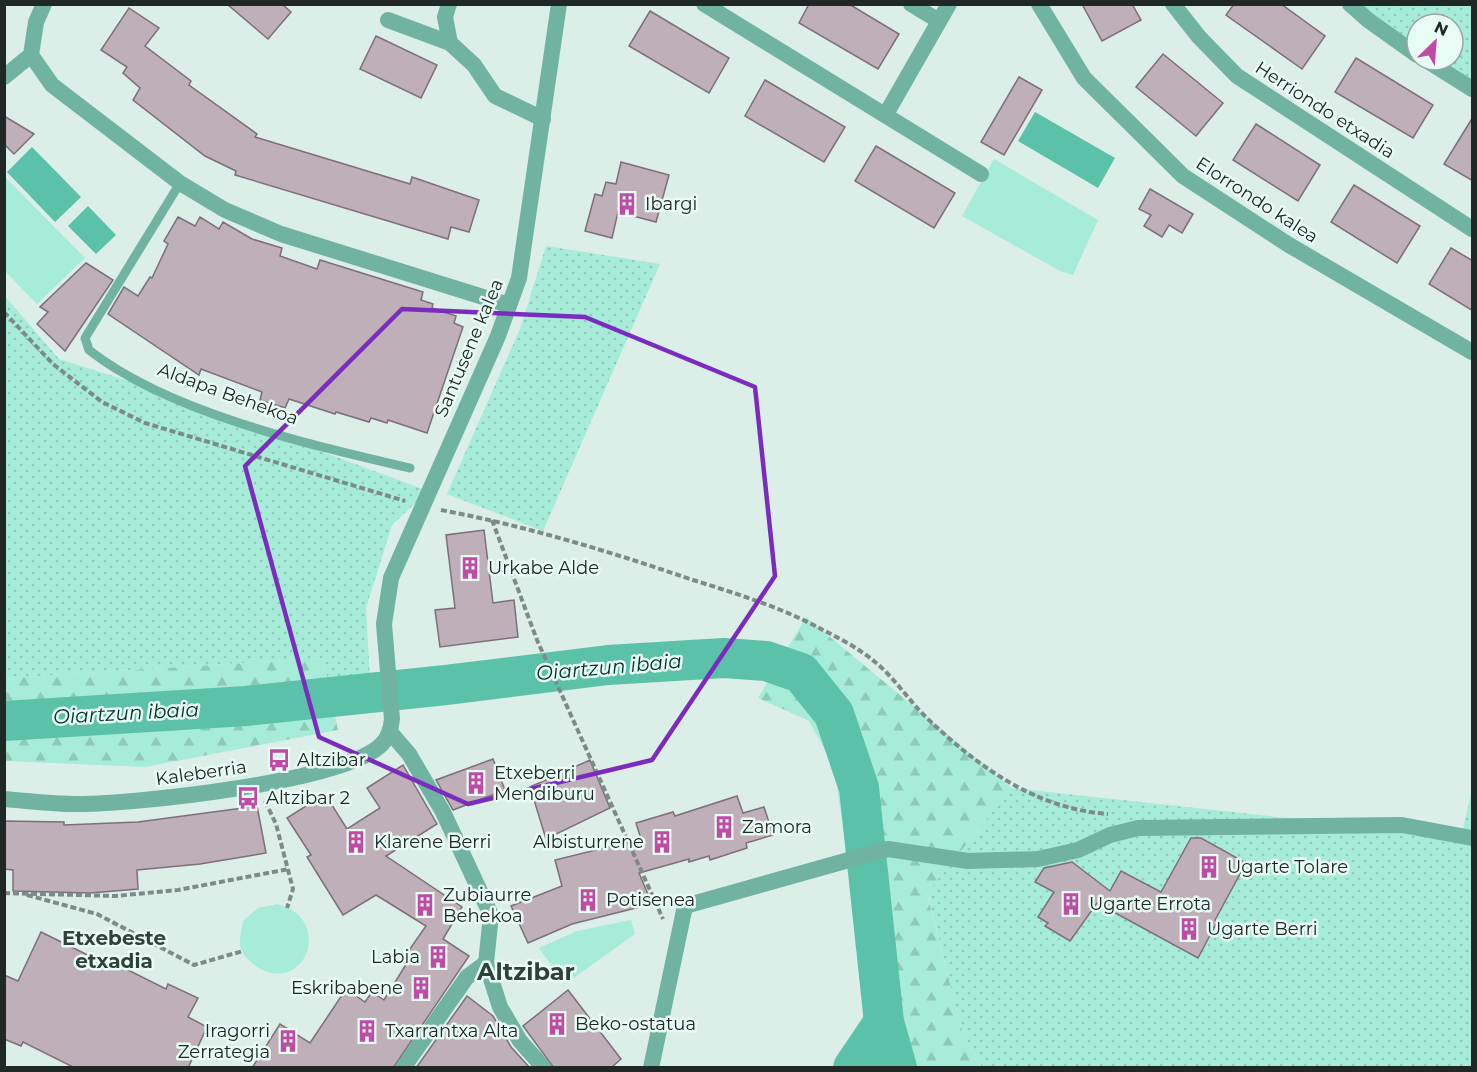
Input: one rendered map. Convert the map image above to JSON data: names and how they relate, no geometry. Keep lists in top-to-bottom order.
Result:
{
  "streets": {
    "street": [
      "Herriondo etxadia",
      "Elorrondo kalea",
      "Santusene kalea",
      "Kaleberria"
    ],
    "lane": ["Aldapa Behekoa"]
  },
  "crossings": [
    ["Santusene kalea", "Kaleberria"]
  ],
  "districts": ["Etxebeste etxadia", "Altzibar"],
  "water": ["Oiartzun ibaia"],
  "places": {
    "building": [
      "Ibargi",
      "Urkabe Alde",
      "Etxeberri Mendiburu",
      "Zamora",
      "Klarene Berri",
      "Albisturrene",
      "Ugarte Tolare",
      "Potisenea",
      "Ugarte Errota",
      "Zubiaurre Behekoa",
      "Ugarte Berri",
      "Labia",
      "Eskribabene",
      "Beko-ostatua",
      "Txarrantxa Alta",
      "Iragorri Zerrategia"
    ],
    "bus stop": ["Altzibar", "Altzibar 2"]
  },
  "north": "top right"
}
